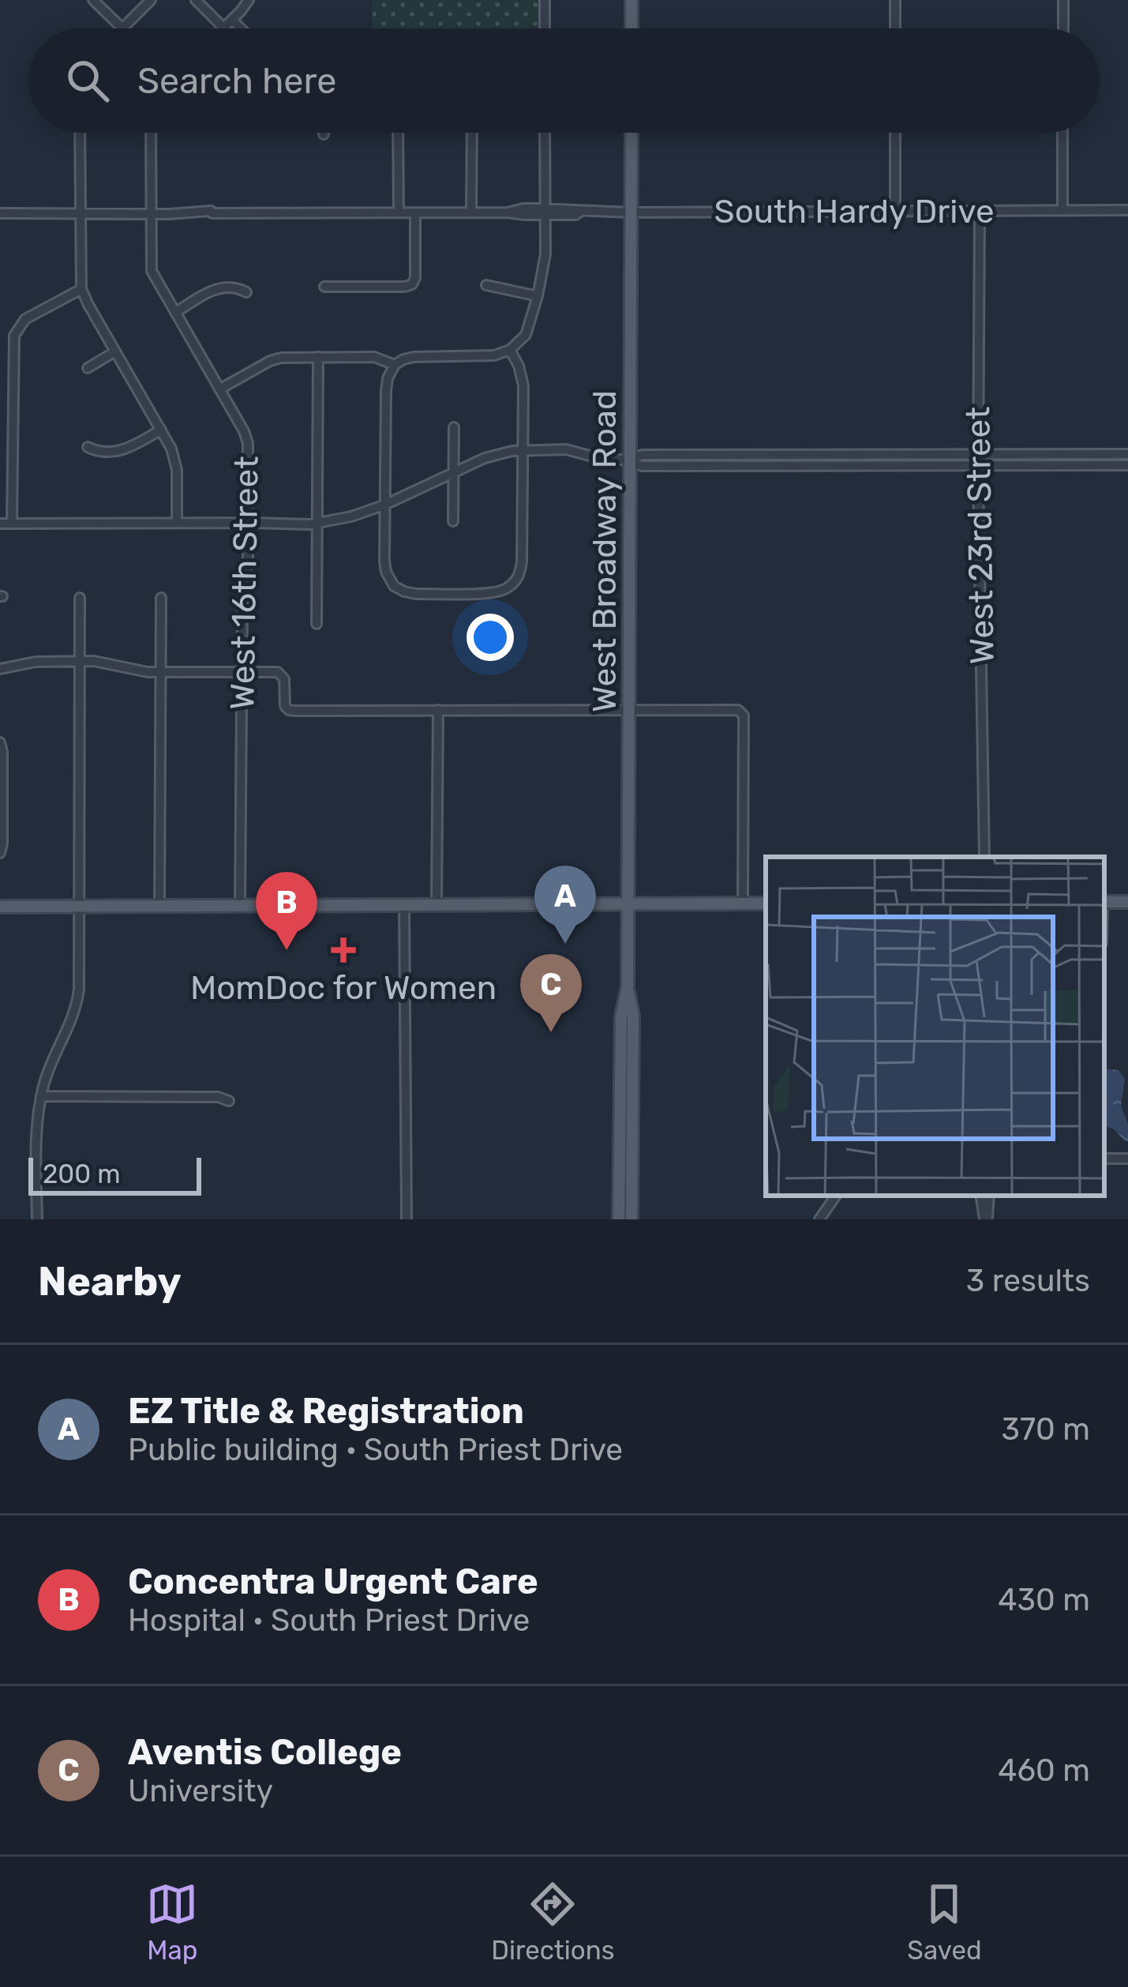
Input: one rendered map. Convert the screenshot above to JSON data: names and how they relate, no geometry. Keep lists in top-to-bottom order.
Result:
{
  "streets": {
    "main road": ["West Broadway Road"],
    "street": ["South Hardy Drive", "West 23rd Street", "West 16th Street"]
  },
  "crossings": [
    ["South Hardy Drive", "West 23rd Street"],
    ["South Hardy Drive", "West Broadway Road"],
    ["South Hardy Drive", "West 16th Street"]
  ],
  "places": {
    "health": ["MomDoc for Women"]
  },
  "scale_bar": "200 m",
  "page": {
    "search": "Search here",
    "pins": ["A", "B", "C"],
    "scale": "200 m",
    "heading": ["Nearby", "3 results"],
    "list": [
      {
        "mark": "A",
        "name": "EZ Title & Registration",
        "note": "Public building · South Priest Drive",
        "value": "370 m"
      },
      {
        "mark": "B",
        "name": "Concentra Urgent Care",
        "note": "Hospital · South Priest Drive",
        "value": "430 m"
      },
      {
        "mark": "C",
        "name": "Aventis College",
        "note": "University",
        "value": "460 m"
      }
    ],
    "nav": ["Map", "Directions", "Saved"]
  }
}
